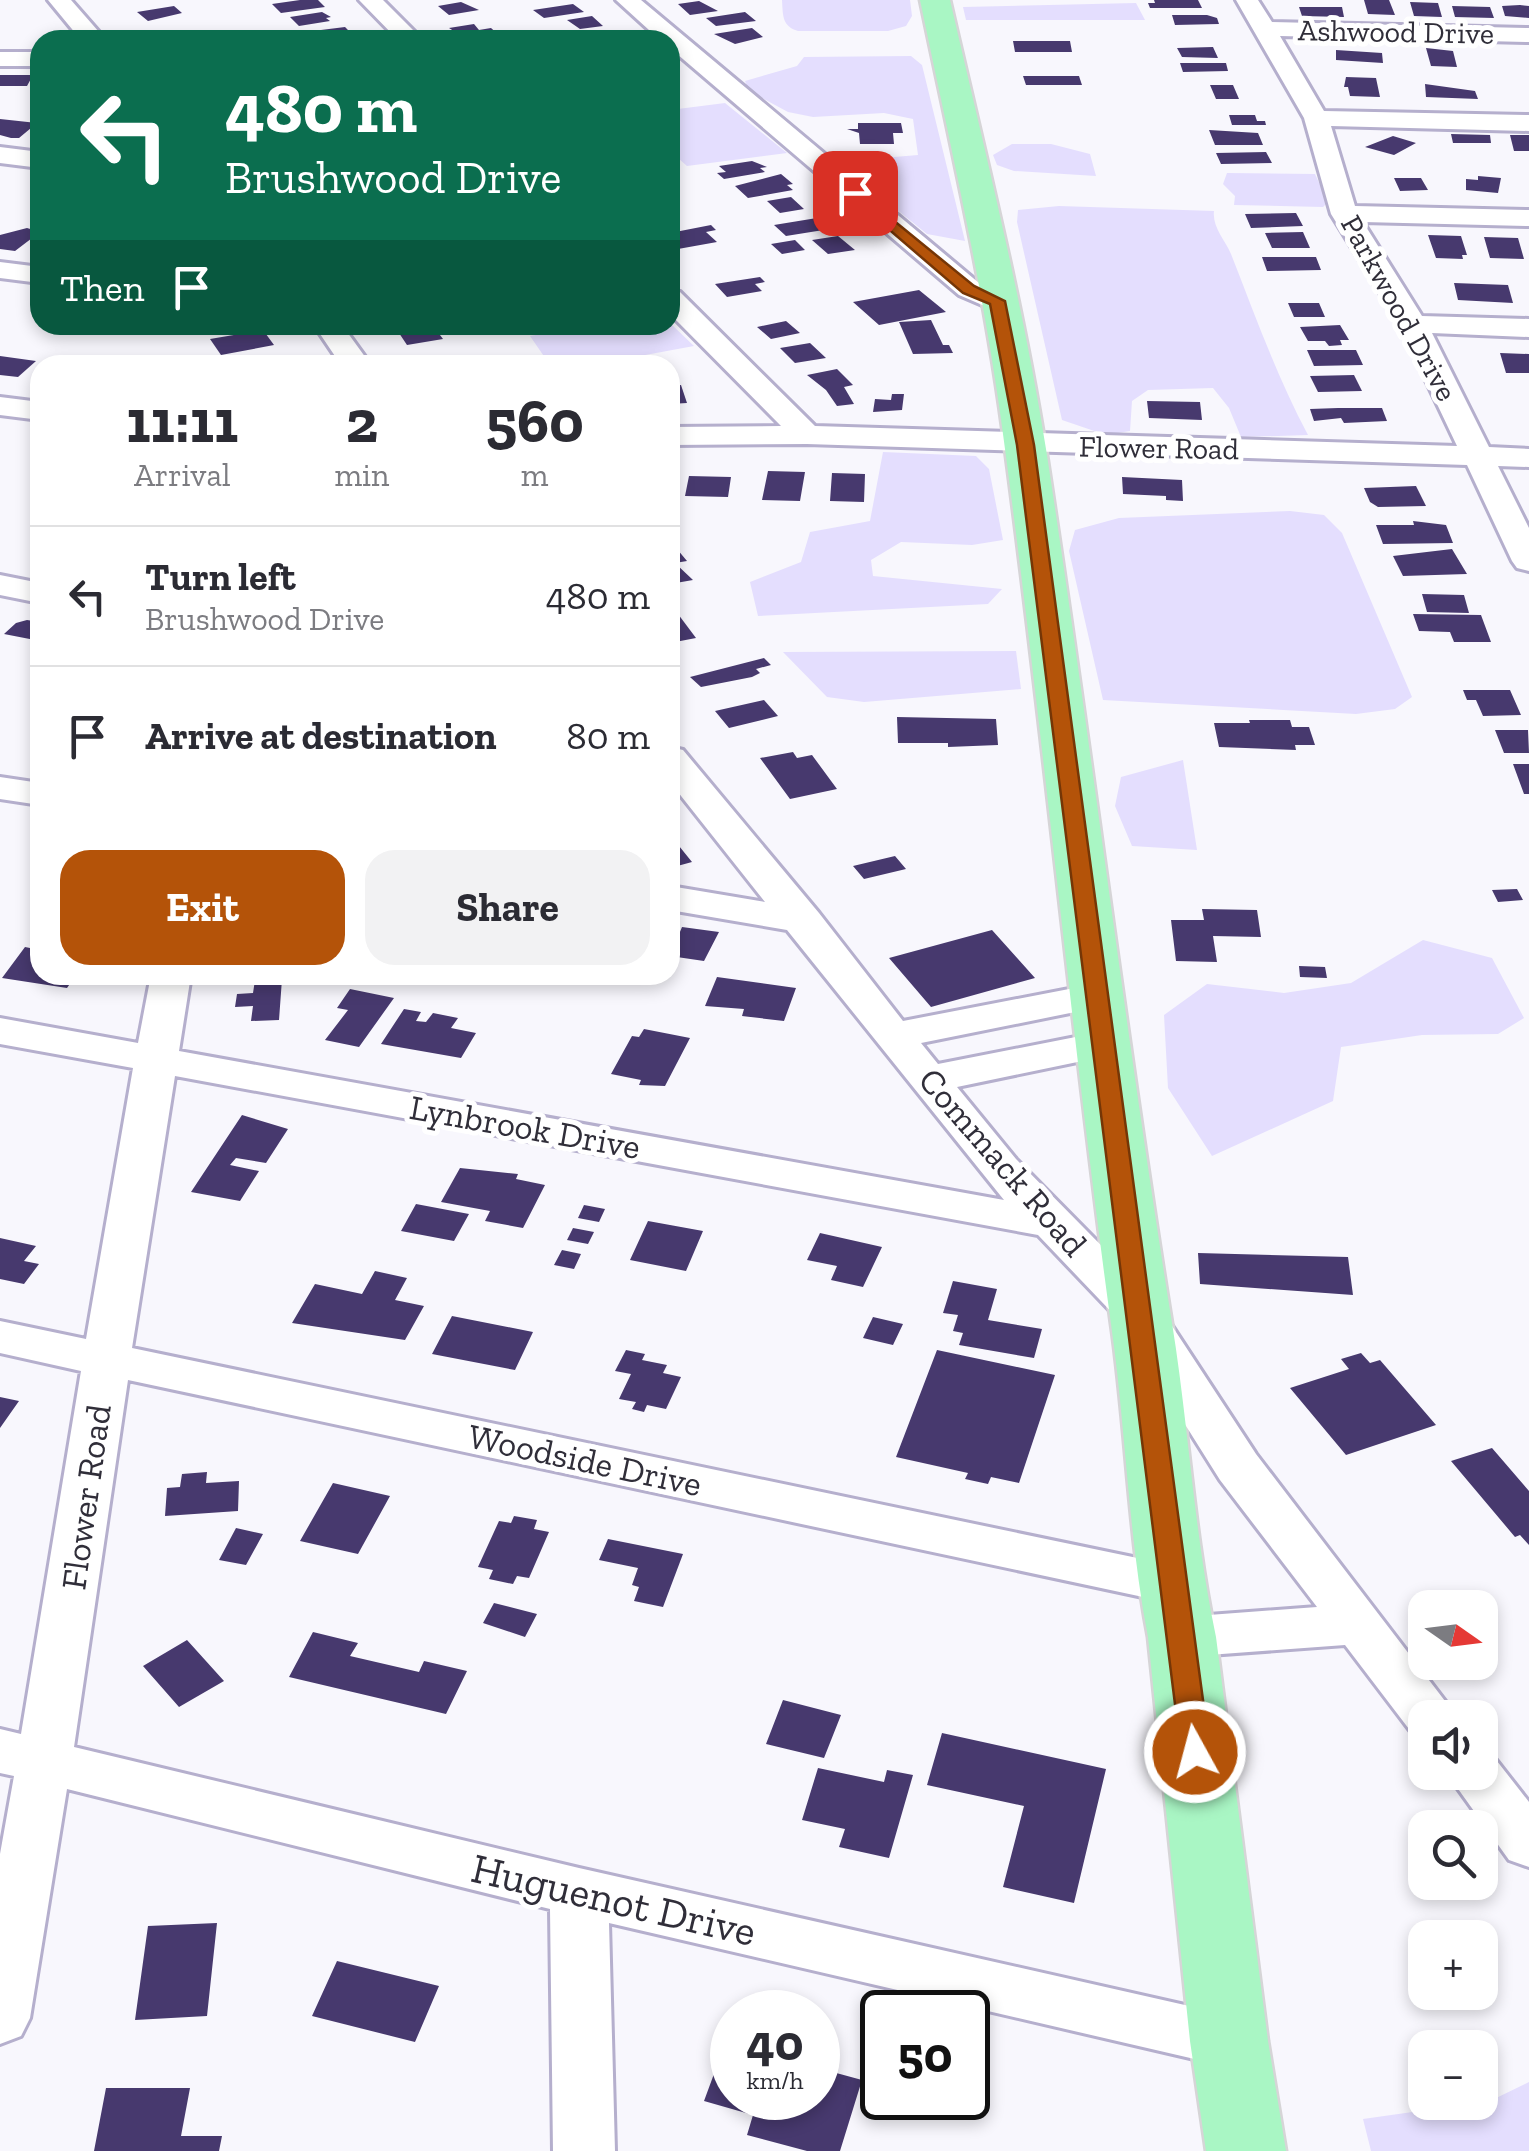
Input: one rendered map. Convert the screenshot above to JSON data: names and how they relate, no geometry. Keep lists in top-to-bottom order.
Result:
{
  "streets": {
    "street": [
      "Ashwood Drive",
      "Parkwood Drive",
      "Flower Road",
      "Lynbrook Drive",
      "Commack Road",
      "Woodside Drive",
      "Huguenot Drive"
    ]
  },
  "crossings": [
    ["Ashwood Drive", "Parkwood Drive"],
    ["Parkwood Drive", "Flower Road"],
    ["Flower Road", "Lynbrook Drive"],
    ["Flower Road", "Woodside Drive"],
    ["Flower Road", "Huguenot Drive"],
    ["Lynbrook Drive", "Commack Road"],
    ["Commack Road", "Woodside Drive"]
  ],
  "north": "right",
  "page": {
    "turn": ["480 m", "Brushwood Drive"],
    "then": "Then",
    "eta": [
      "11:11",
      "Arrival",
      "2",
      "min",
      "560",
      "m"
    ],
    "list": [
      {
        "name": "Turn left",
        "note": "Brushwood Drive",
        "value": "480 m"
      },
      {
        "name": "Arrive at destination",
        "value": "80 m"
      }
    ],
    "buttons": ["Exit", "Share"],
    "map_buttons": ["+", "−"],
    "speed": "40 km/h",
    "limit": "50"
  }
}
